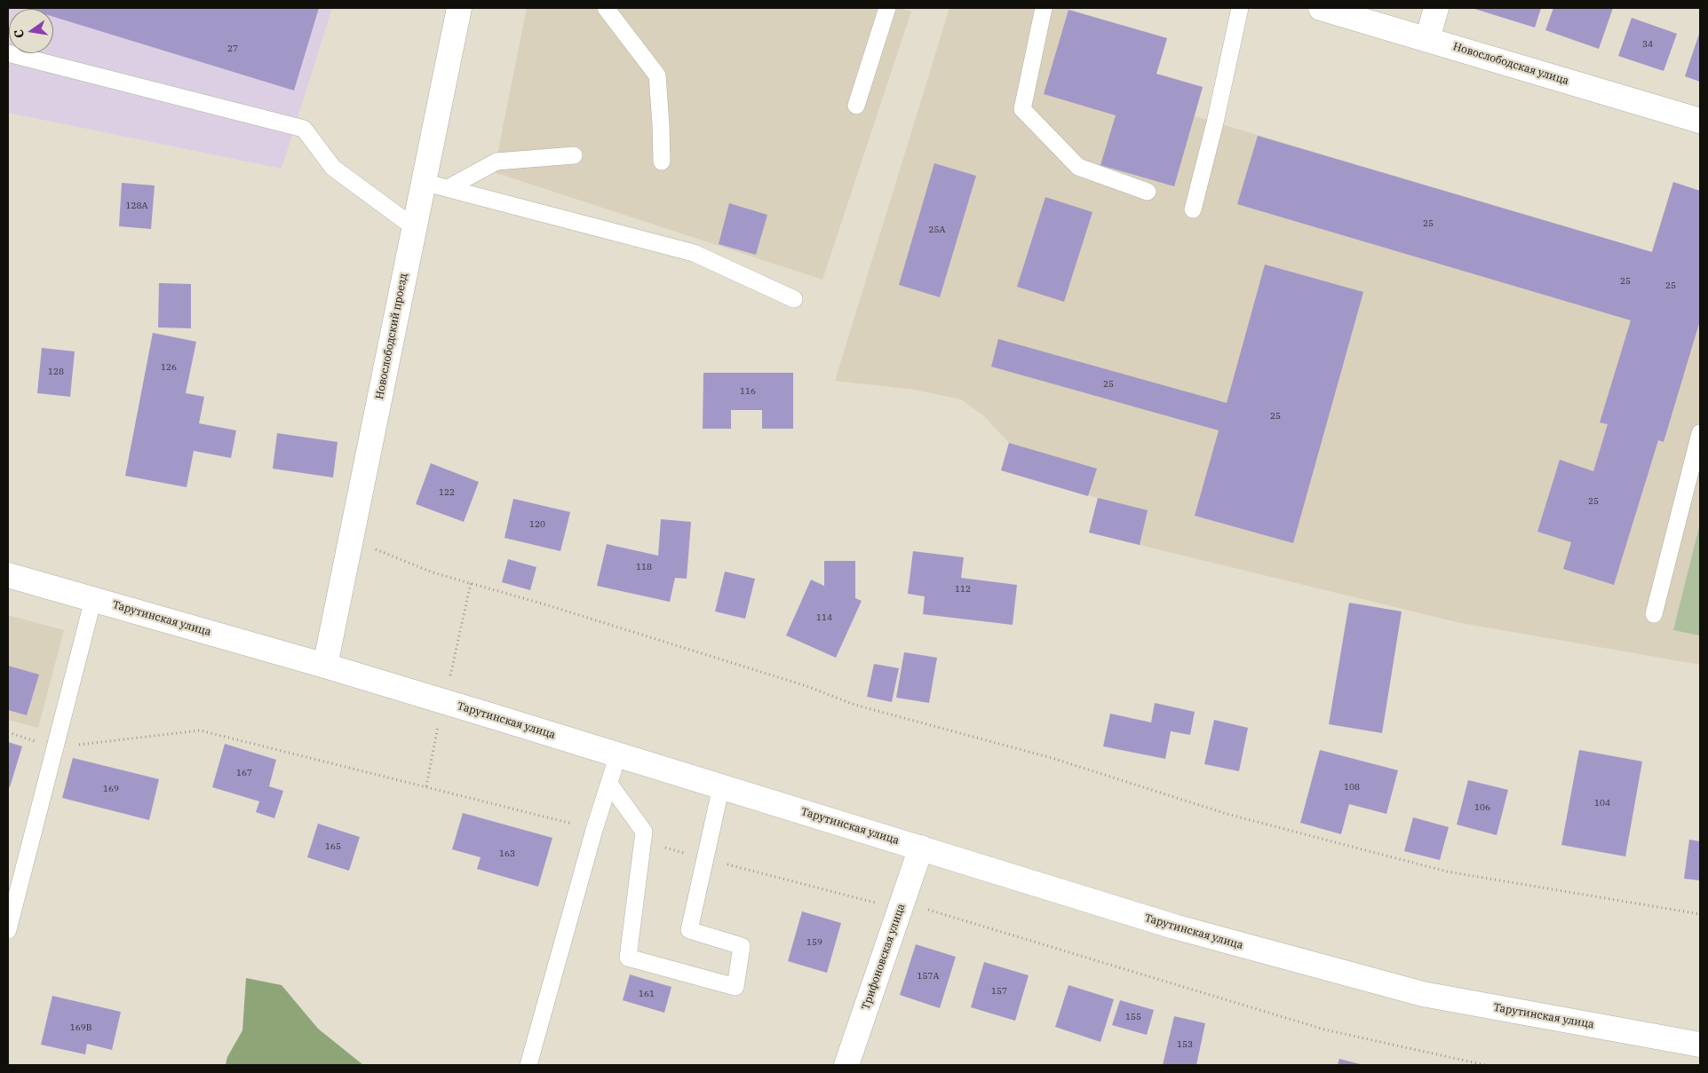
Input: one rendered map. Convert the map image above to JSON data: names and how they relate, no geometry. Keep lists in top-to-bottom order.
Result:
{
  "streets": {
    "main road": [
      "Новослободская улица",
      "Новослободский проезд",
      "Тарутинская улица",
      "Трифоновская улица"
    ]
  },
  "crossings": [
    ["Новослободский проезд", "Тарутинская улица"],
    ["Тарутинская улица", "Трифоновская улица"]
  ],
  "house_numbers": [
    "34",
    "27",
    "128А",
    "25",
    "25А",
    "25",
    "25",
    "126",
    "128",
    "25",
    "116",
    "25",
    "122",
    "25",
    "120",
    "118",
    "112",
    "114",
    "167",
    "108",
    "169",
    "104",
    "106",
    "165",
    "163",
    "159",
    "157А",
    "157",
    "161",
    "155",
    "169В",
    "153"
  ],
  "north": "left"
}
